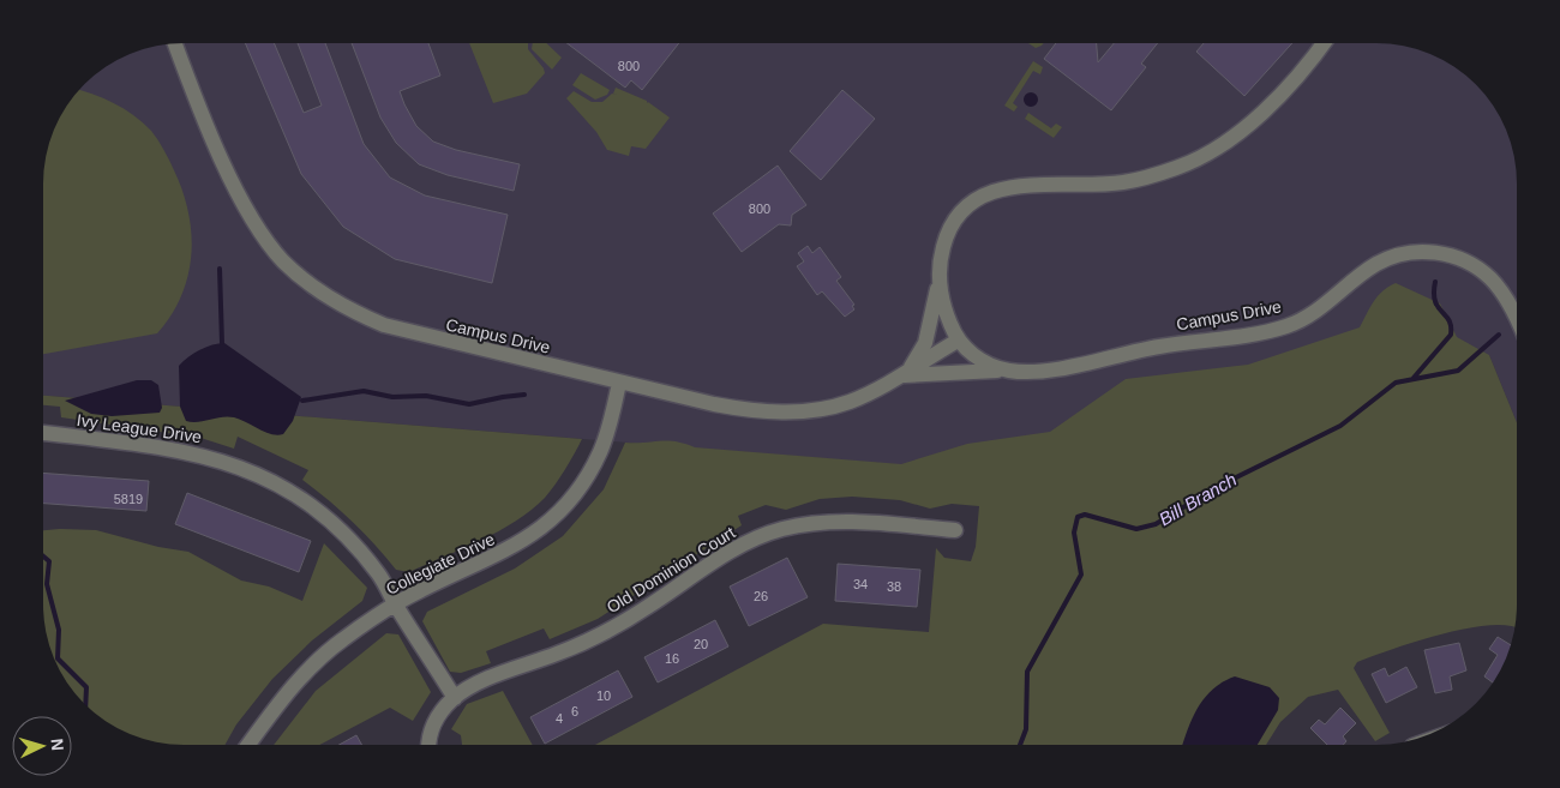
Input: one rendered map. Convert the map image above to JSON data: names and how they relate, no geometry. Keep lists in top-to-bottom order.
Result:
{
  "streets": {
    "street": [
      "Campus Drive",
      "Ivy League Drive",
      "Collegiate Drive",
      "Old Dominion Court"
    ]
  },
  "crossings": [
    ["Campus Drive", "Collegiate Drive"],
    ["Ivy League Drive", "Collegiate Drive"]
  ],
  "water": ["Bill Branch"],
  "house_numbers": [
    "800",
    "800",
    "5819",
    "34",
    "38",
    "26",
    "20",
    "16",
    "10",
    "6",
    "4"
  ],
  "north": "right"
}
